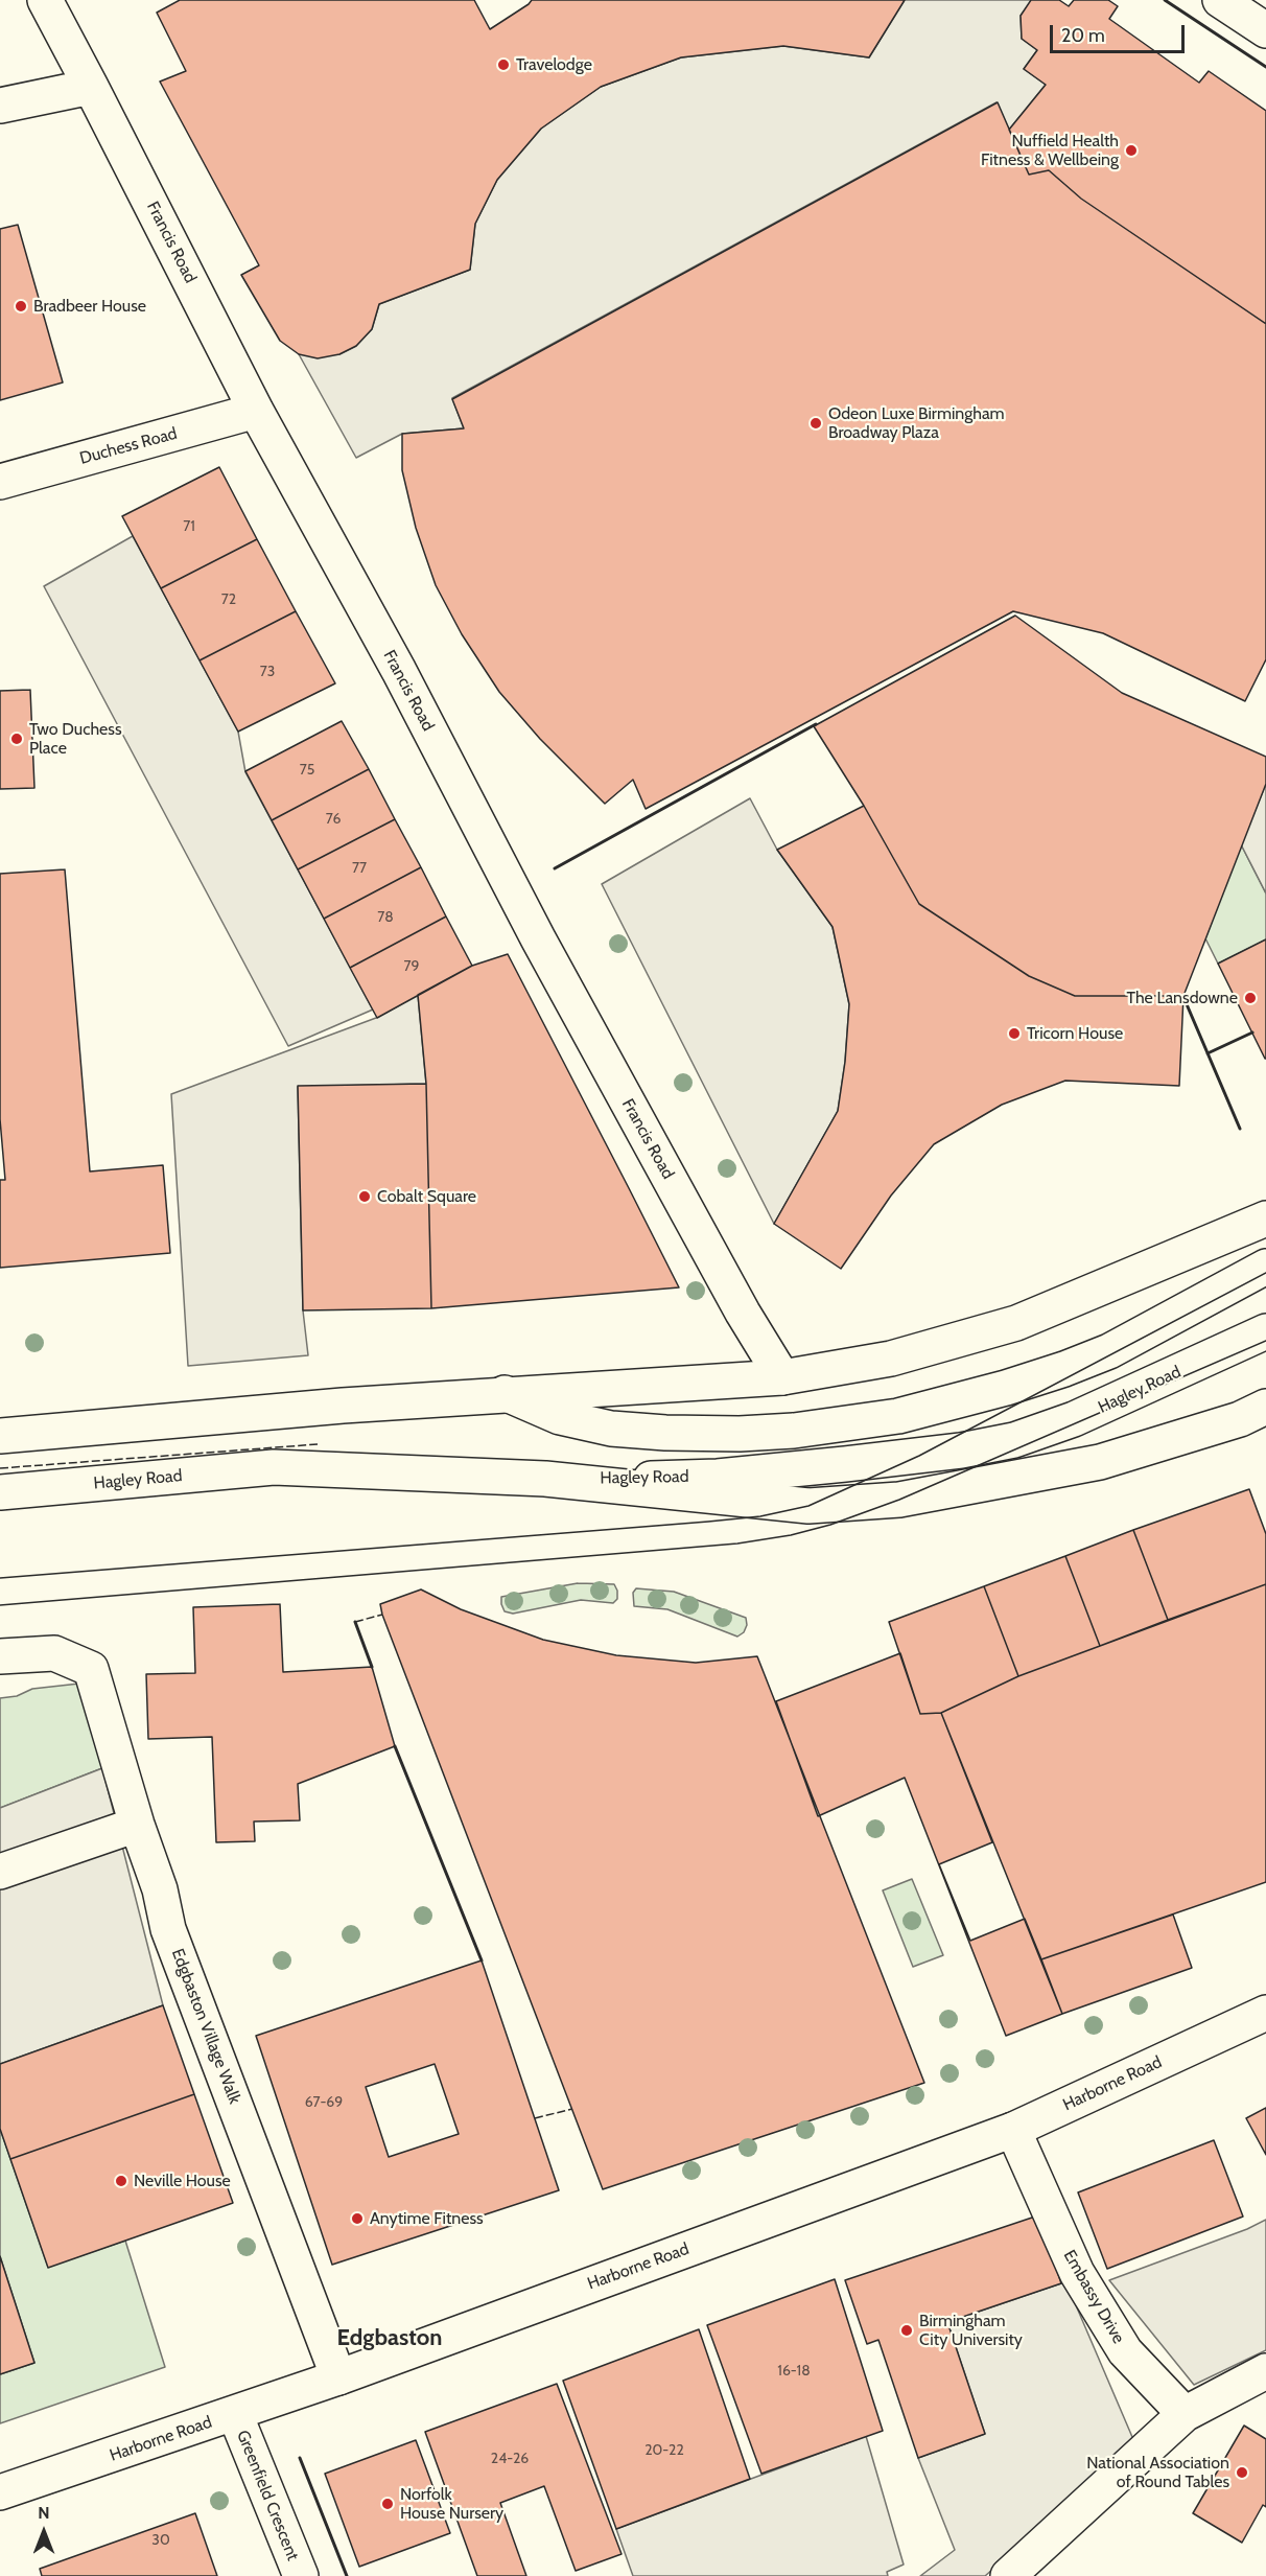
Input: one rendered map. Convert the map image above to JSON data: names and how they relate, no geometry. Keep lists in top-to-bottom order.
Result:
{
  "streets": {
    "main road": [
      "Francis Road",
      "Duchess Road",
      "Hagley Road",
      "Edgbaston Village Walk",
      "Harborne Road",
      "Embassy Drive",
      "Greenfield Crescent"
    ]
  },
  "crossings": [
    ["Francis Road", "Duchess Road"],
    ["Edgbaston Village Walk", "Harborne Road"],
    ["Harborne Road", "Embassy Drive"],
    ["Harborne Road", "Greenfield Crescent"]
  ],
  "districts": ["Edgbaston"],
  "places": [
    "Travelodge",
    "Nuffield Health Fitness & Wellbeing",
    "Bradbeer House",
    "Odeon Luxe Birmingham Broadway Plaza",
    "Two Duchess Place",
    "The Lansdowne",
    "Tricorn House",
    "Cobalt Square",
    "Neville House",
    "Anytime Fitness",
    "Birmingham City University",
    "National Association of Round Tables",
    "Norfolk House Nursery"
  ],
  "house_numbers": [
    "71",
    "72",
    "73",
    "75",
    "76",
    "77",
    "78",
    "79",
    "67-69",
    "16-18",
    "20-22",
    "24-26",
    "30"
  ],
  "scale_bar": "20 m",
  "north": "top"
}
